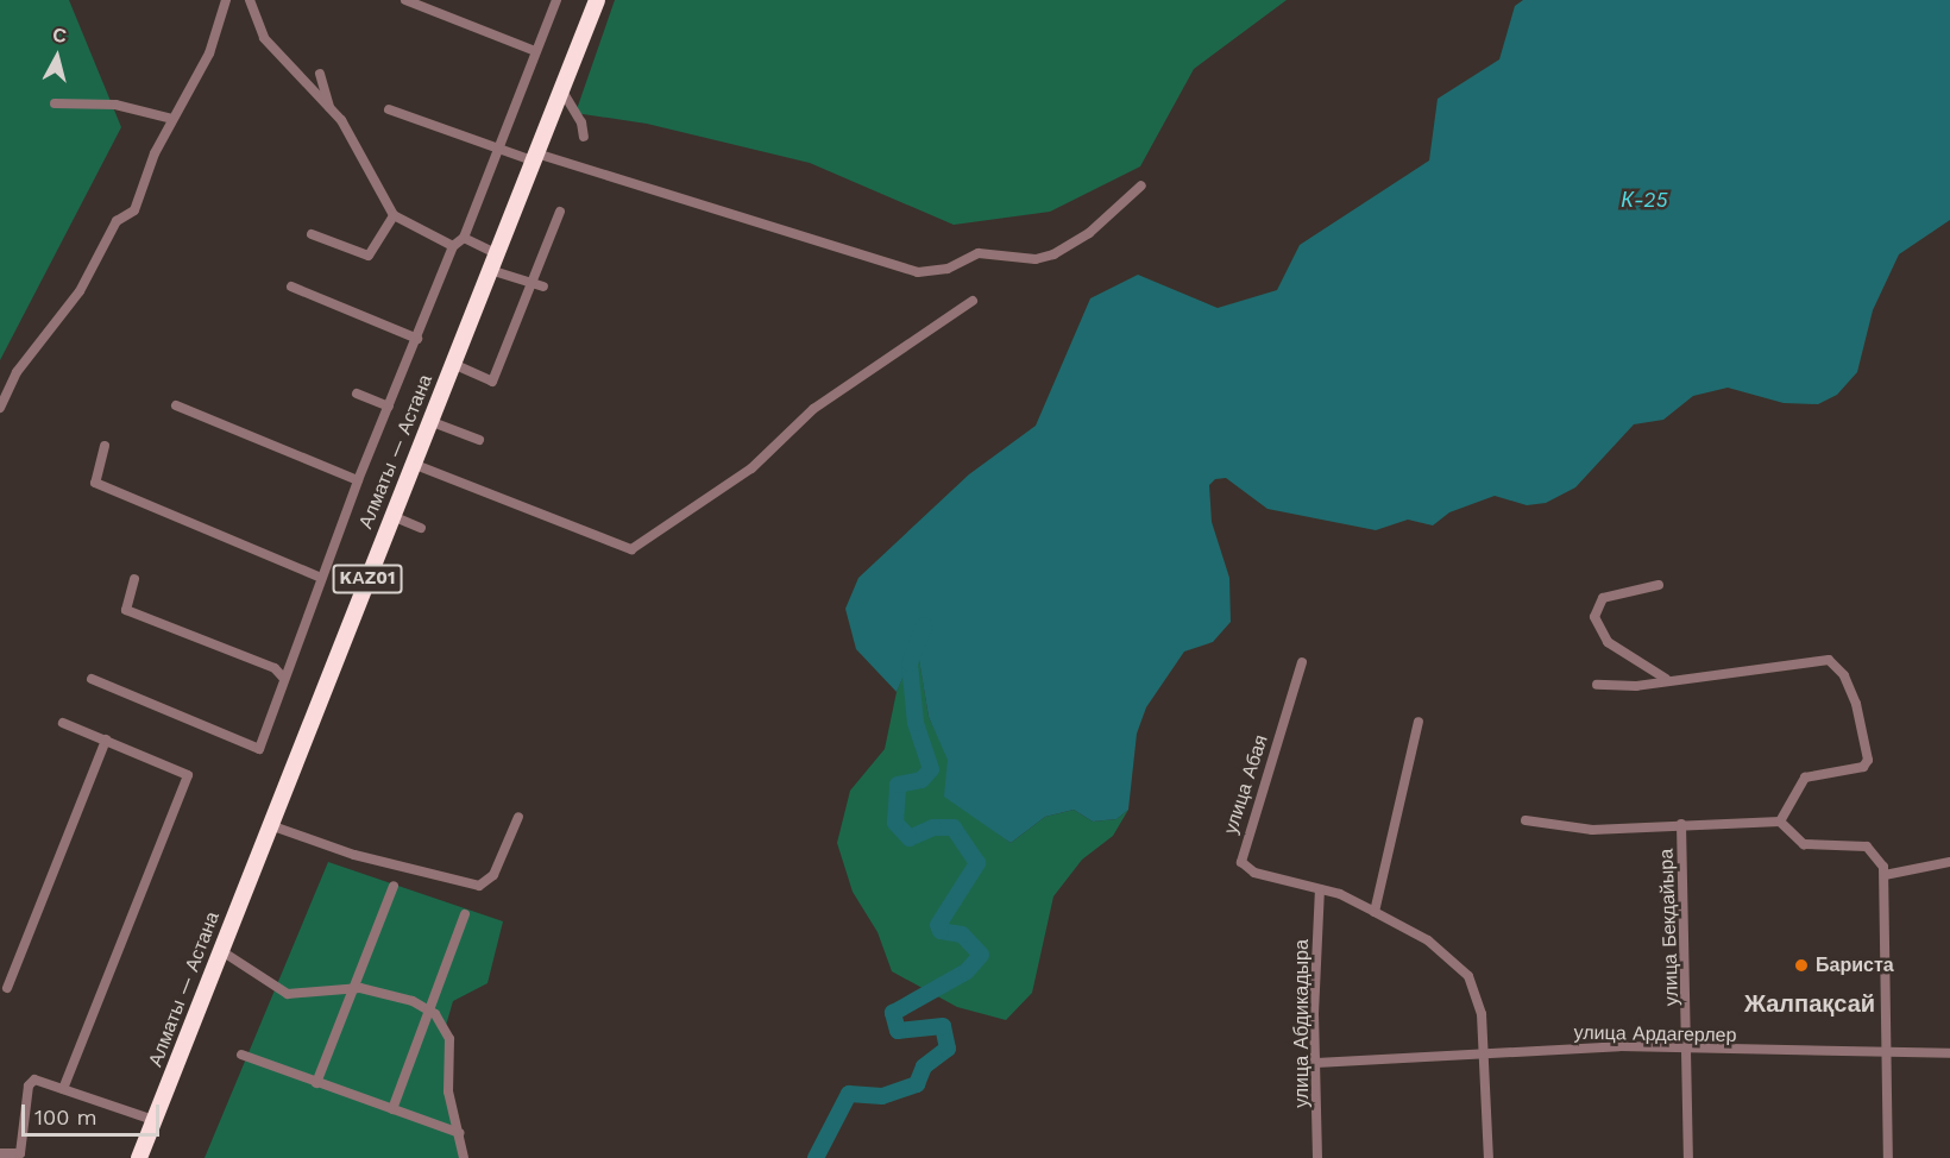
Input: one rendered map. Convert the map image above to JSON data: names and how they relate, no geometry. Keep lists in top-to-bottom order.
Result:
{
  "streets": {
    "highway": ["Алматы — Астана", "KАZ01"],
    "street": [
      "улица Абая",
      "улица Бекдайыра",
      "улица Абдикадыра",
      "улица Ардагерлер"
    ]
  },
  "crossings": [
    ["улица Абая", "улица Абдикадыра"],
    ["улица Абая", "улица Ардагерлер"],
    ["улица Бекдайыра", "улица Ардагерлер"],
    ["улица Абдикадыра", "улица Ардагерлер"]
  ],
  "districts": ["Жалпақсай"],
  "water": ["К-25"],
  "places": ["Бариста"],
  "scale_bar": "100 m",
  "north": "top"
}
